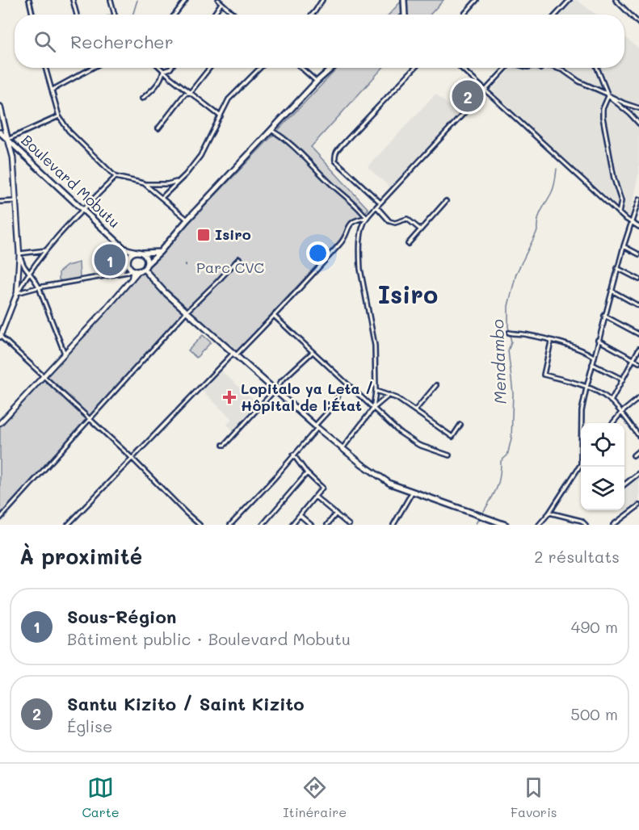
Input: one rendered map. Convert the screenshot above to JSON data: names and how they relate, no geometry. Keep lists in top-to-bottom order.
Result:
{
  "streets": {
    "main road": ["Boulevard Mobutu"]
  },
  "districts": ["Isiro"],
  "water": ["Mendambo"],
  "parks": ["Parc CVC"],
  "places": {
    "transit": ["Isiro"],
    "health": ["Lopitalo ya Leta / Hôpital de l'État"]
  },
  "page": {
    "search": "Rechercher",
    "pins": ["2", "1"],
    "heading": ["À proximité", "2 résultats"],
    "list": [
      {
        "mark": "1",
        "name": "Sous-Région",
        "note": "Bâtiment public · Boulevard Mobutu",
        "value": "490 m"
      },
      {
        "mark": "2",
        "name": "Santu Kizito / Saint Kizito",
        "note": "Église",
        "value": "500 m"
      }
    ],
    "nav": ["Carte", "Itinéraire", "Favoris"]
  }
}
